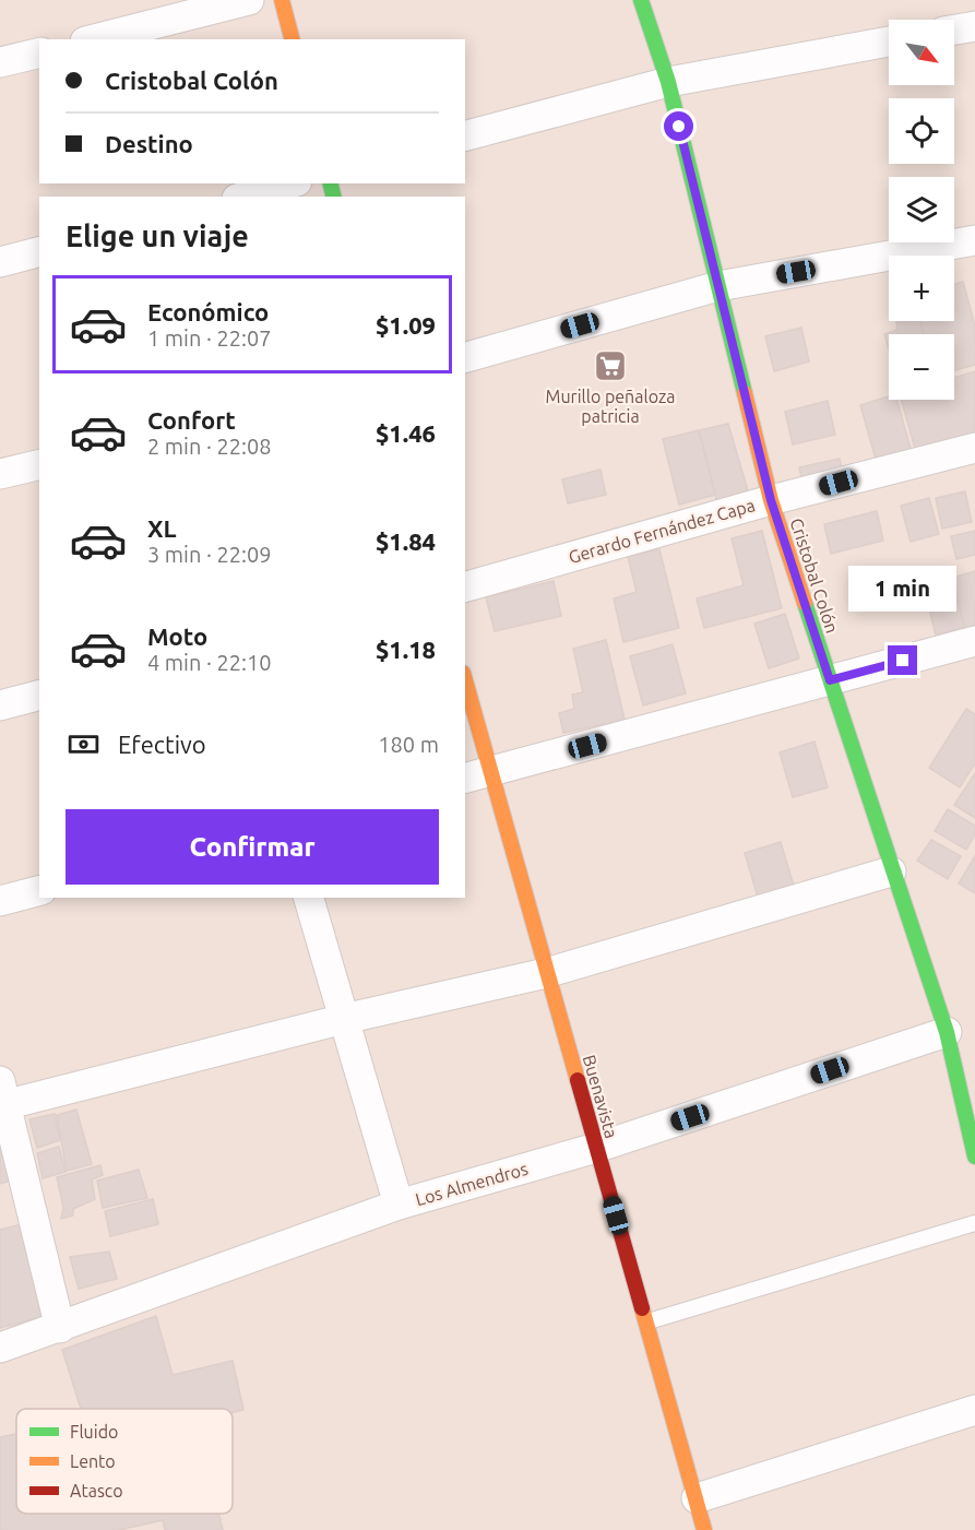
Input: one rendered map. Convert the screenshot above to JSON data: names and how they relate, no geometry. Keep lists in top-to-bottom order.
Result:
{
  "streets": {
    "street": [
      "Gerardo Fernández Capa",
      "Cristobal Colón",
      "Buenavista",
      "Los Almendros"
    ]
  },
  "crossings": [
    ["Gerardo Fernández Capa", "Cristobal Colón"],
    ["Cristobal Colón", "Los Almendros"],
    ["Buenavista", "Los Almendros"]
  ],
  "places": {
    "supermarket": ["Murillo peñaloza patricia"]
  },
  "legend": ["Fluido", "Lento", "Atasco"],
  "north": "bottom right",
  "page": {
    "map_buttons": ["+", "−"],
    "banner": ["Cristobal Colón", "Destino"],
    "heading": "Elige un viaje",
    "list": [
      {
        "name": "Económico",
        "note": "1 min · 22:07",
        "value": "$1.09"
      },
      {
        "name": "Confort",
        "note": "2 min · 22:08",
        "value": "$1.46"
      },
      {
        "name": "XL",
        "note": "3 min · 22:09",
        "value": "$1.84"
      },
      {
        "name": "Moto",
        "note": "4 min · 22:10",
        "value": "$1.18"
      }
    ],
    "bubble": "1 min",
    "pay": ["Efectivo", "180 m"],
    "buttons": "Confirmar"
  }
}
